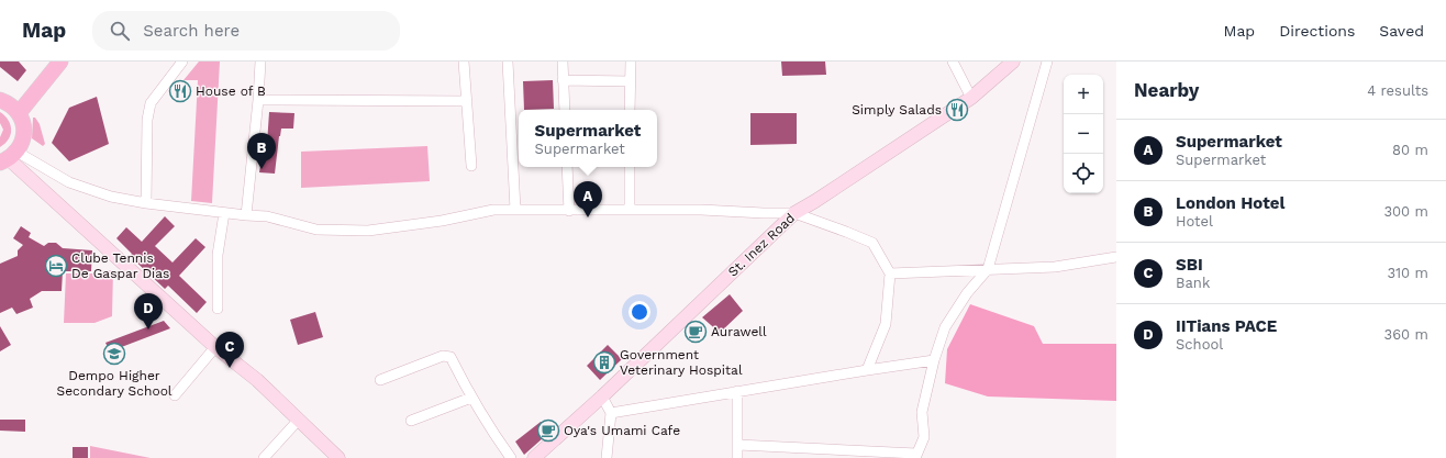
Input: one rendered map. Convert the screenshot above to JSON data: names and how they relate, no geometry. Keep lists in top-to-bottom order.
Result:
{
  "streets": {
    "main road": ["St. Inez Road"]
  },
  "places": {
    "restaurant": ["House of B", "Simply Salads"],
    "hotel": ["Clube Tennis De Gaspar Dias"],
    "cafe": ["Aurawell", "Oya's Umami Cafe"],
    "school or university": ["Dempo Higher Secondary School"],
    "building": ["Government Veterinary Hospital"]
  },
  "page": {
    "header": "Map",
    "search": "Search here",
    "nav": ["Map", "Directions", "Saved"],
    "heading": ["Nearby", "4 results"],
    "map_buttons": ["+", "−"],
    "popup": ["Supermarket", "Supermarket"],
    "list": [
      {
        "mark": "A",
        "name": "Supermarket",
        "note": "Supermarket",
        "value": "80 m"
      },
      {
        "mark": "B",
        "name": "London Hotel",
        "note": "Hotel",
        "value": "300 m"
      },
      {
        "mark": "C",
        "name": "SBI",
        "note": "Bank",
        "value": "310 m"
      },
      {
        "mark": "D",
        "name": "IITians PACE",
        "note": "School",
        "value": "360 m"
      }
    ],
    "pins": [
      "B",
      "A",
      "D",
      "C"
    ]
  }
}
